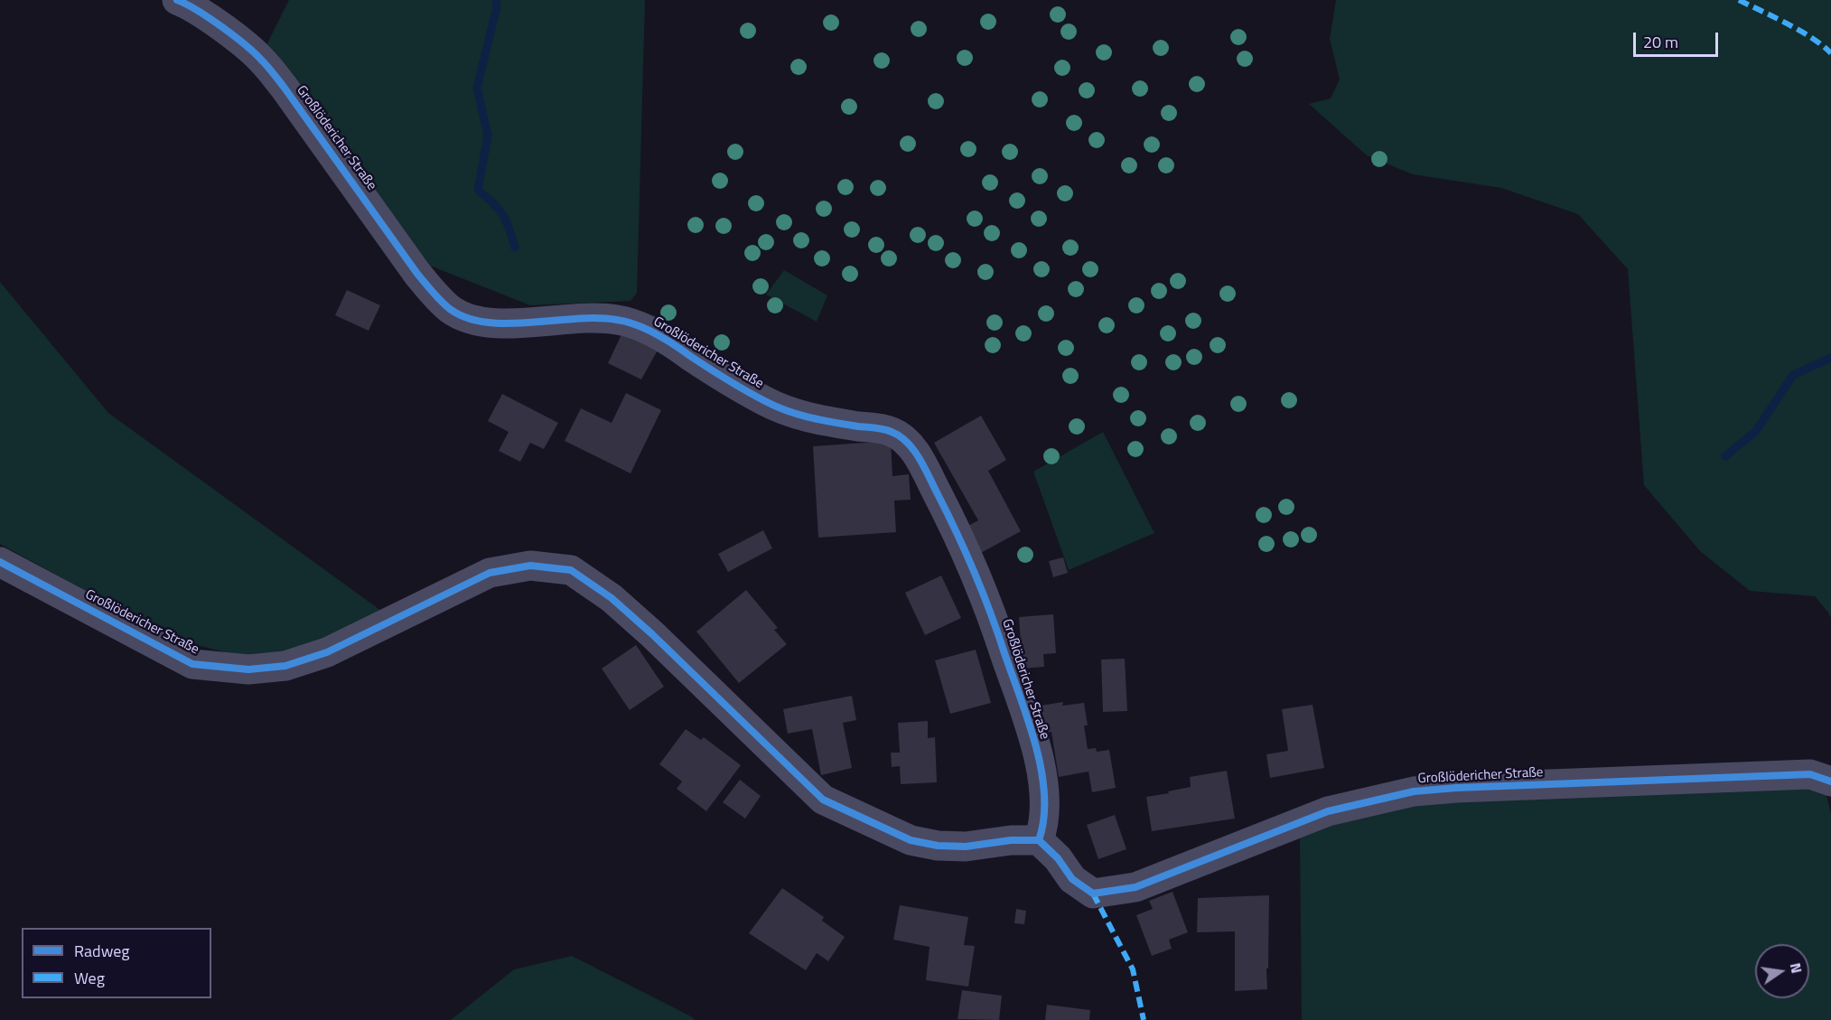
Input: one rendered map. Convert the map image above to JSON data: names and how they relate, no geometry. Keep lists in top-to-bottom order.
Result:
{
  "streets": {
    "street": ["Großlödericher Straße"]
  },
  "legend": ["Radweg", "Weg"],
  "scale_bar": "20 m",
  "north": "right"
}
